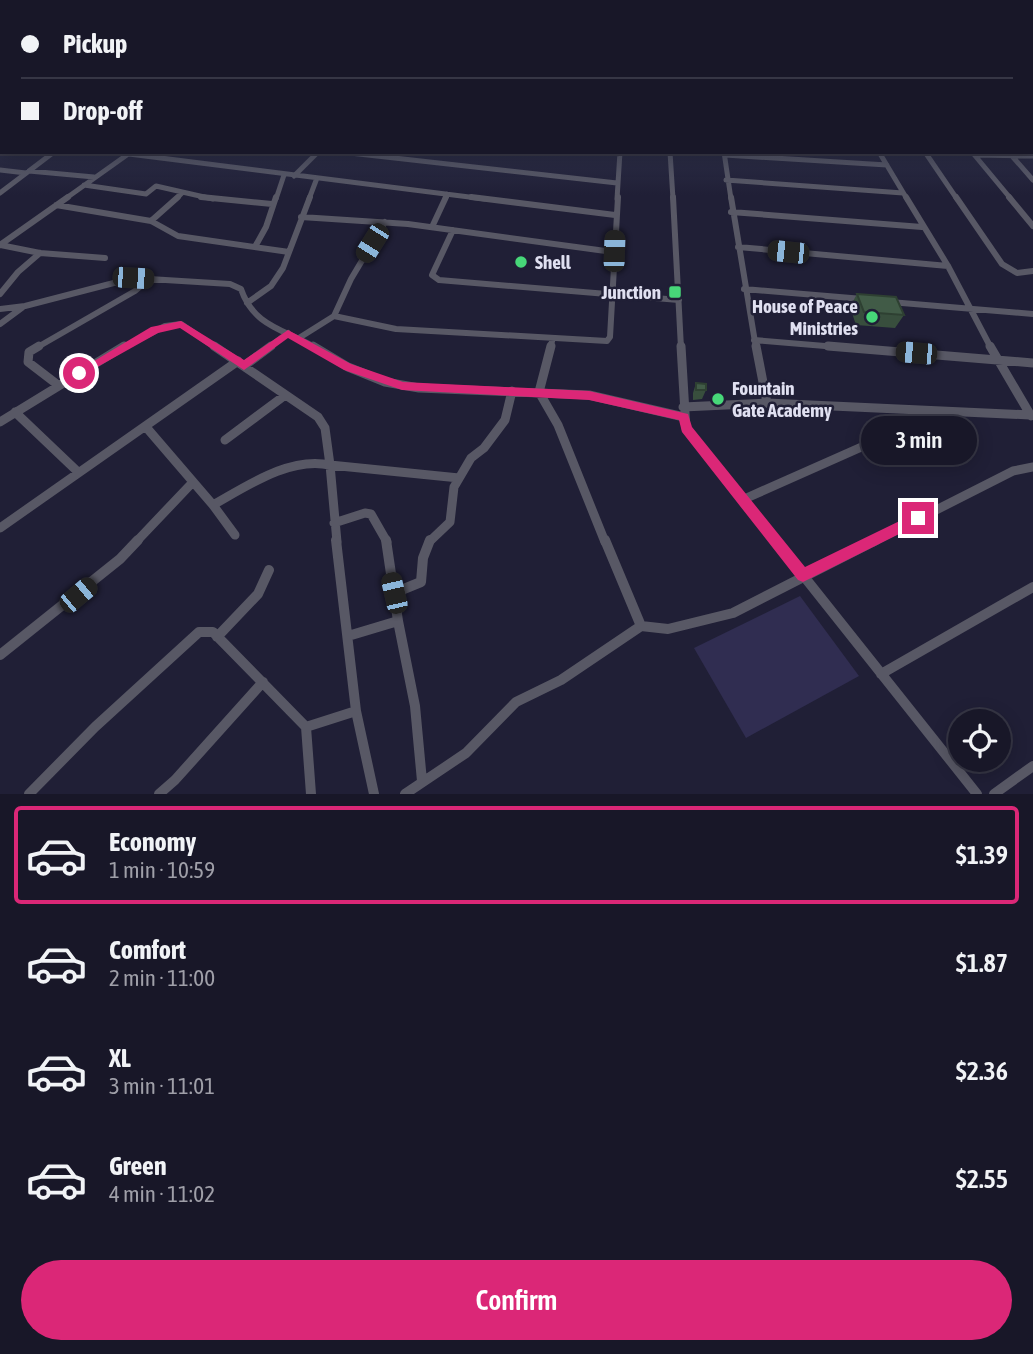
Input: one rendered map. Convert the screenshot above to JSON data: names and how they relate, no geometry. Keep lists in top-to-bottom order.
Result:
{
  "places": {
    "other": ["Shell", "House of Peace Ministries", "Fountain Gate Academy"],
    "transit": ["Junction"]
  },
  "page": {
    "banner": ["Pickup", "Drop-off"],
    "bubble": "3 min",
    "list": [
      {
        "name": "Economy",
        "note": "1 min · 10:59",
        "value": "$1.39"
      },
      {
        "name": "Comfort",
        "note": "2 min · 11:00",
        "value": "$1.87"
      },
      {
        "name": "XL",
        "note": "3 min · 11:01",
        "value": "$2.36"
      },
      {
        "name": "Green",
        "note": "4 min · 11:02",
        "value": "$2.55"
      }
    ],
    "buttons": "Confirm"
  }
}
